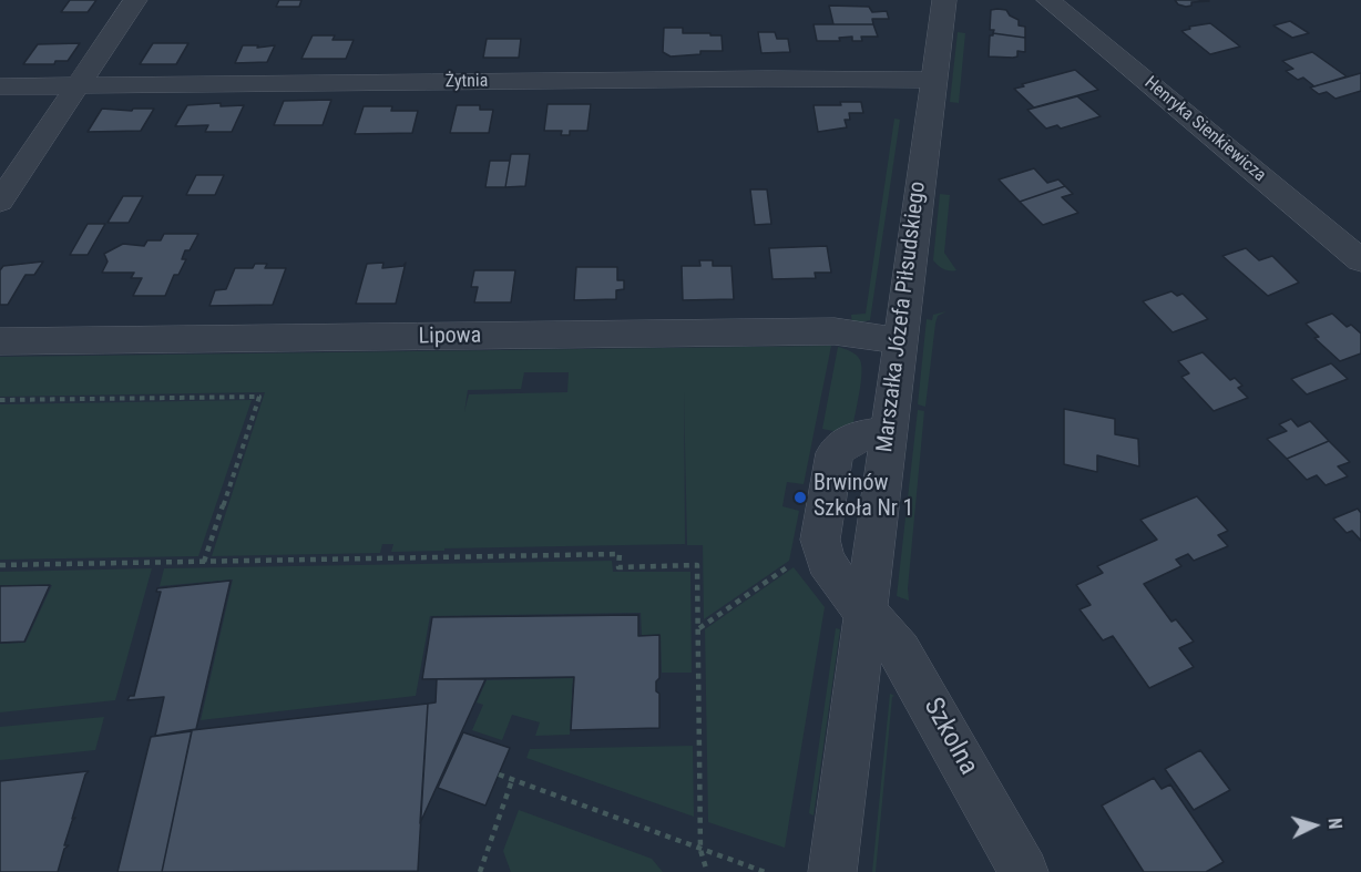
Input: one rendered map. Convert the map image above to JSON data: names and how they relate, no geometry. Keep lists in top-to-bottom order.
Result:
{
  "streets": {
    "street": [
      "Żytnia",
      "Henryka Sienkiewicza",
      "Marszałka Józefa Piłsudskiego",
      "Lipowa",
      "Szkolna"
    ]
  },
  "crossings": [
    ["Żytnia", "Marszałka Józefa Piłsudskiego"],
    ["Marszałka Józefa Piłsudskiego", "Lipowa"],
    ["Marszałka Józefa Piłsudskiego", "Szkolna"]
  ],
  "places": ["Brwinów Szkoła Nr 1"],
  "north": "right"
}
